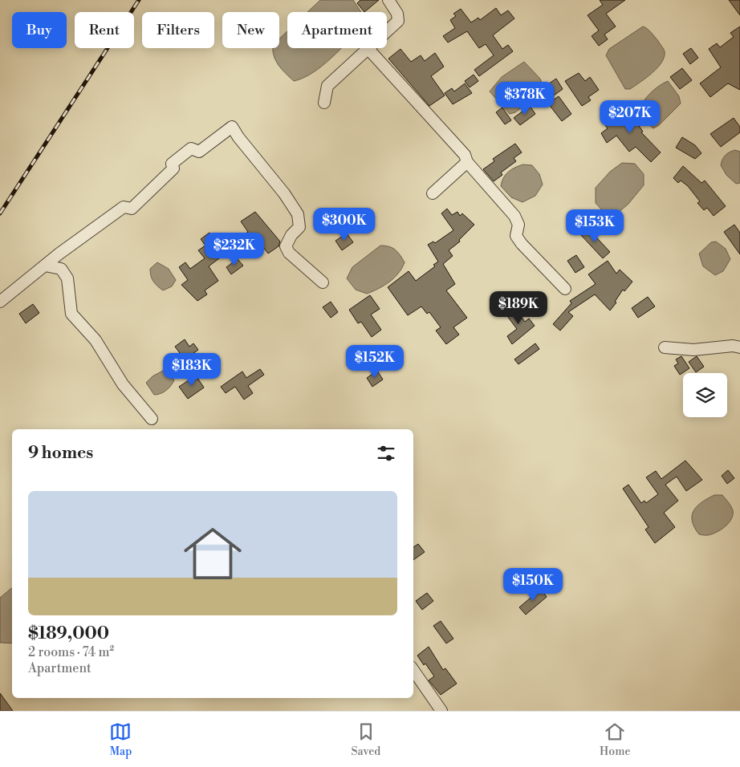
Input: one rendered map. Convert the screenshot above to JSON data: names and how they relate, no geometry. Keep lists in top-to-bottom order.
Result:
{
  "page": {
    "chip": [
      "Buy",
      "Rent",
      "Filters",
      "New",
      "Apartment"
    ],
    "price": [
      "$378K",
      "$207K",
      "$300K",
      "$153K",
      "$232K",
      "$189K",
      "$152K",
      "$183K",
      "$150K"
    ],
    "heading": "9 homes",
    "list": [
      {
        "name": "$189,000",
        "note": "2 rooms · 74 m² · Apartment"
      }
    ],
    "tabs": ["Map", "Saved", "Home"]
  }
}
